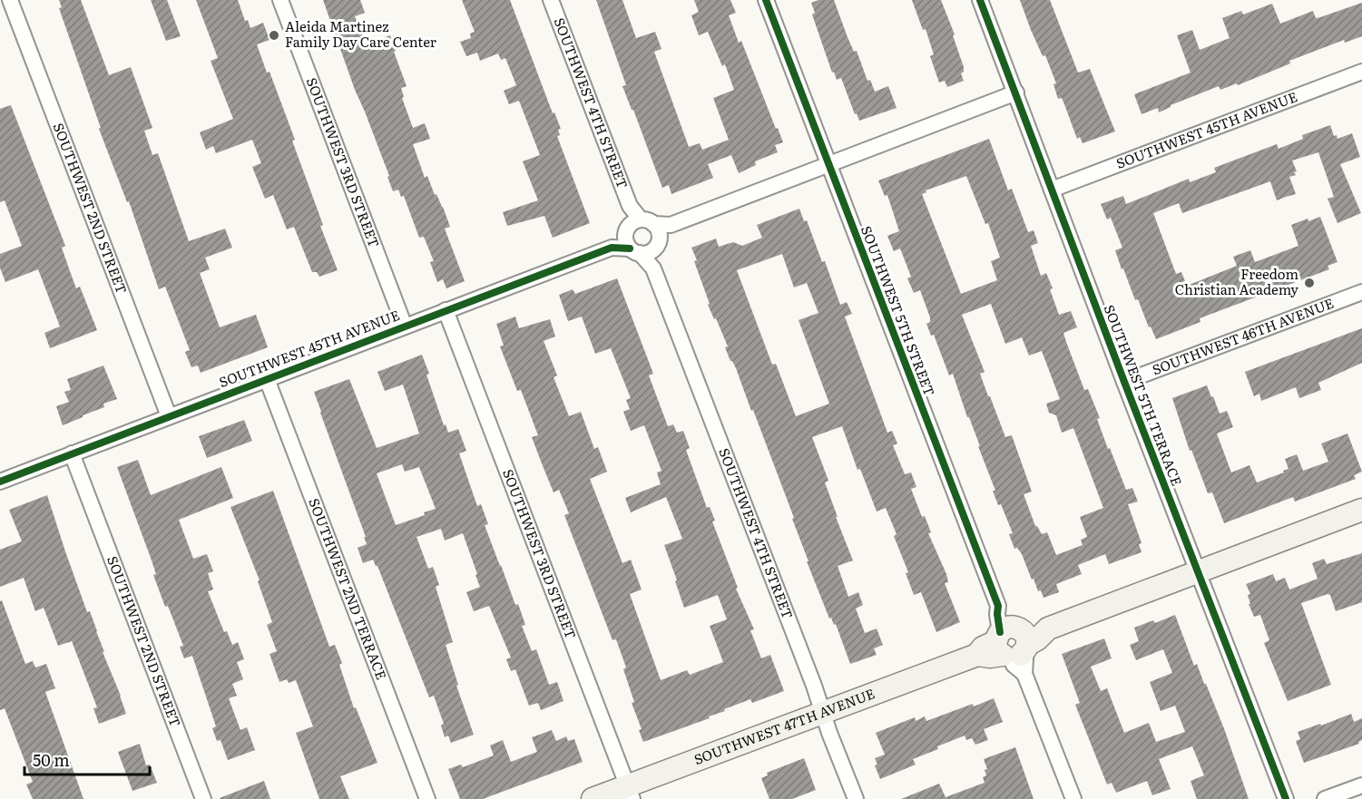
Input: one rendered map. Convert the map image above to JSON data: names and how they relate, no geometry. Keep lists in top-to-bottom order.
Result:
{
  "streets": {
    "street": [
      "SOUTHWEST 4TH STREET",
      "SOUTHWEST 45TH AVENUE",
      "SOUTHWEST 3RD STREET",
      "SOUTHWEST 2ND STREET",
      "SOUTHWEST 5TH STREET",
      "SOUTHWEST 46TH AVENUE",
      "SOUTHWEST 5TH TERRACE",
      "SOUTHWEST 2ND TERRACE",
      "SOUTHWEST 47TH AVENUE"
    ]
  },
  "crossings": [
    ["SOUTHWEST 4TH STREET", "SOUTHWEST 45TH AVENUE"],
    ["SOUTHWEST 4TH STREET", "SOUTHWEST 47TH AVENUE"],
    ["SOUTHWEST 45TH AVENUE", "SOUTHWEST 3RD STREET"],
    ["SOUTHWEST 45TH AVENUE", "SOUTHWEST 2ND STREET"],
    ["SOUTHWEST 45TH AVENUE", "SOUTHWEST 5TH STREET"],
    ["SOUTHWEST 45TH AVENUE", "SOUTHWEST 5TH TERRACE"],
    ["SOUTHWEST 45TH AVENUE", "SOUTHWEST 2ND TERRACE"],
    ["SOUTHWEST 3RD STREET", "SOUTHWEST 47TH AVENUE"],
    ["SOUTHWEST 5TH STREET", "SOUTHWEST 47TH AVENUE"],
    ["SOUTHWEST 46TH AVENUE", "SOUTHWEST 5TH TERRACE"],
    ["SOUTHWEST 5TH TERRACE", "SOUTHWEST 47TH AVENUE"]
  ],
  "places": ["Aleida Martinez Family Day Care Center", "Freedom Christian Academy"],
  "scale_bar": "50 m"
}
